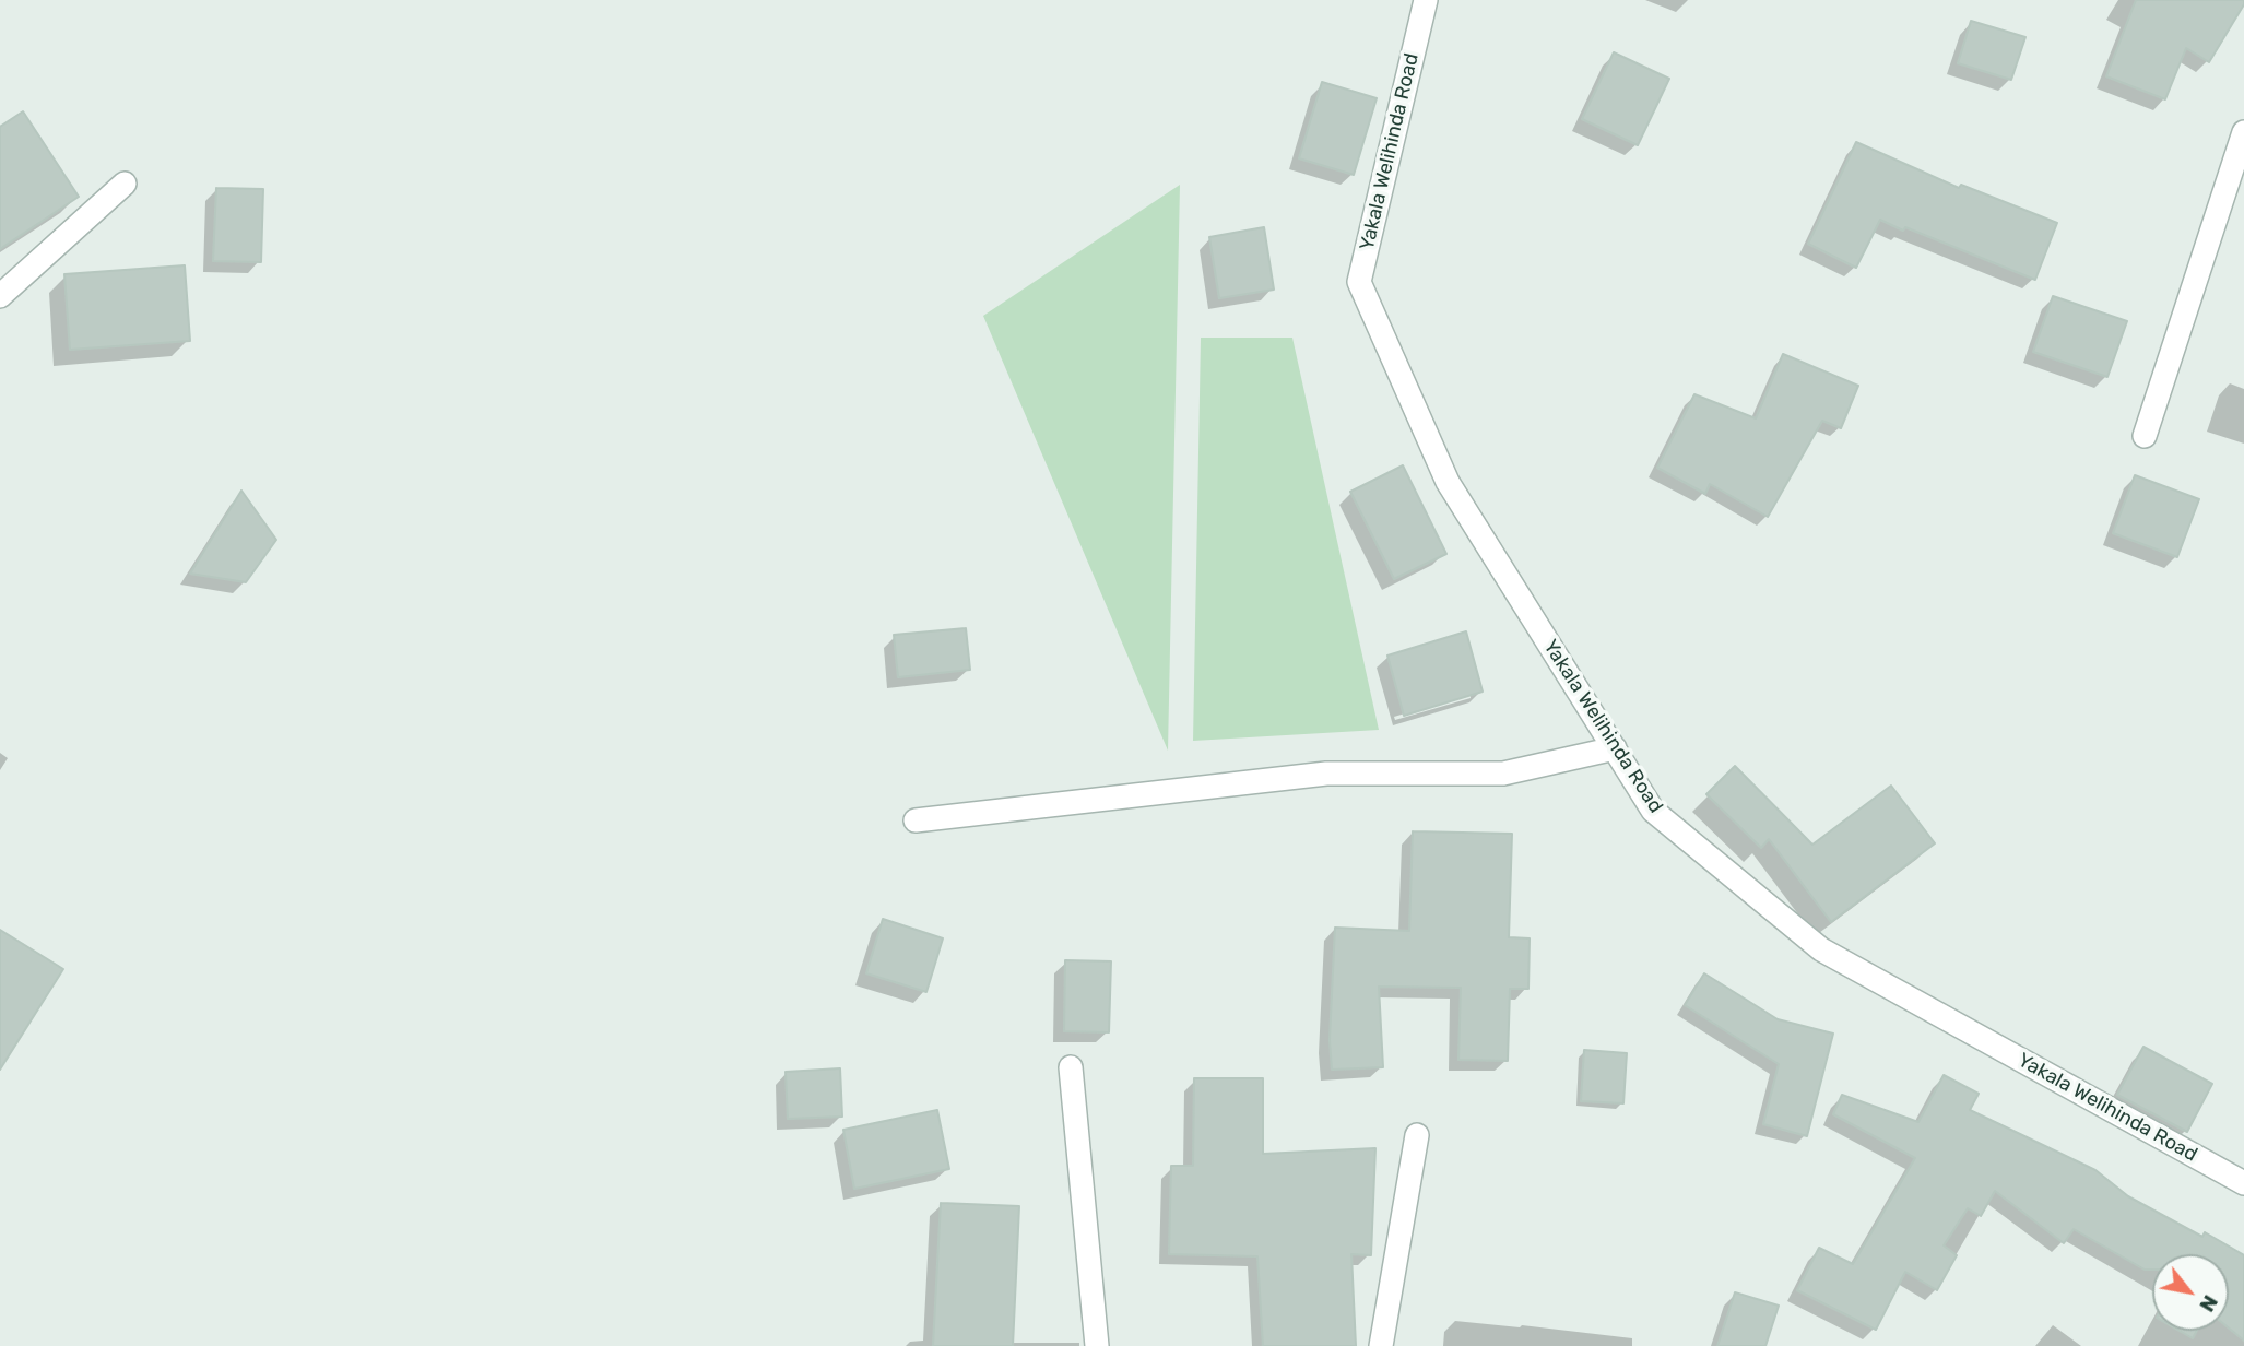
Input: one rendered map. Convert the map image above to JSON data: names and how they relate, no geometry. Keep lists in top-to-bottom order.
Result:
{
  "streets": {
    "street": ["Yakala Welihinda Road"]
  },
  "north": "bottom right"
}
